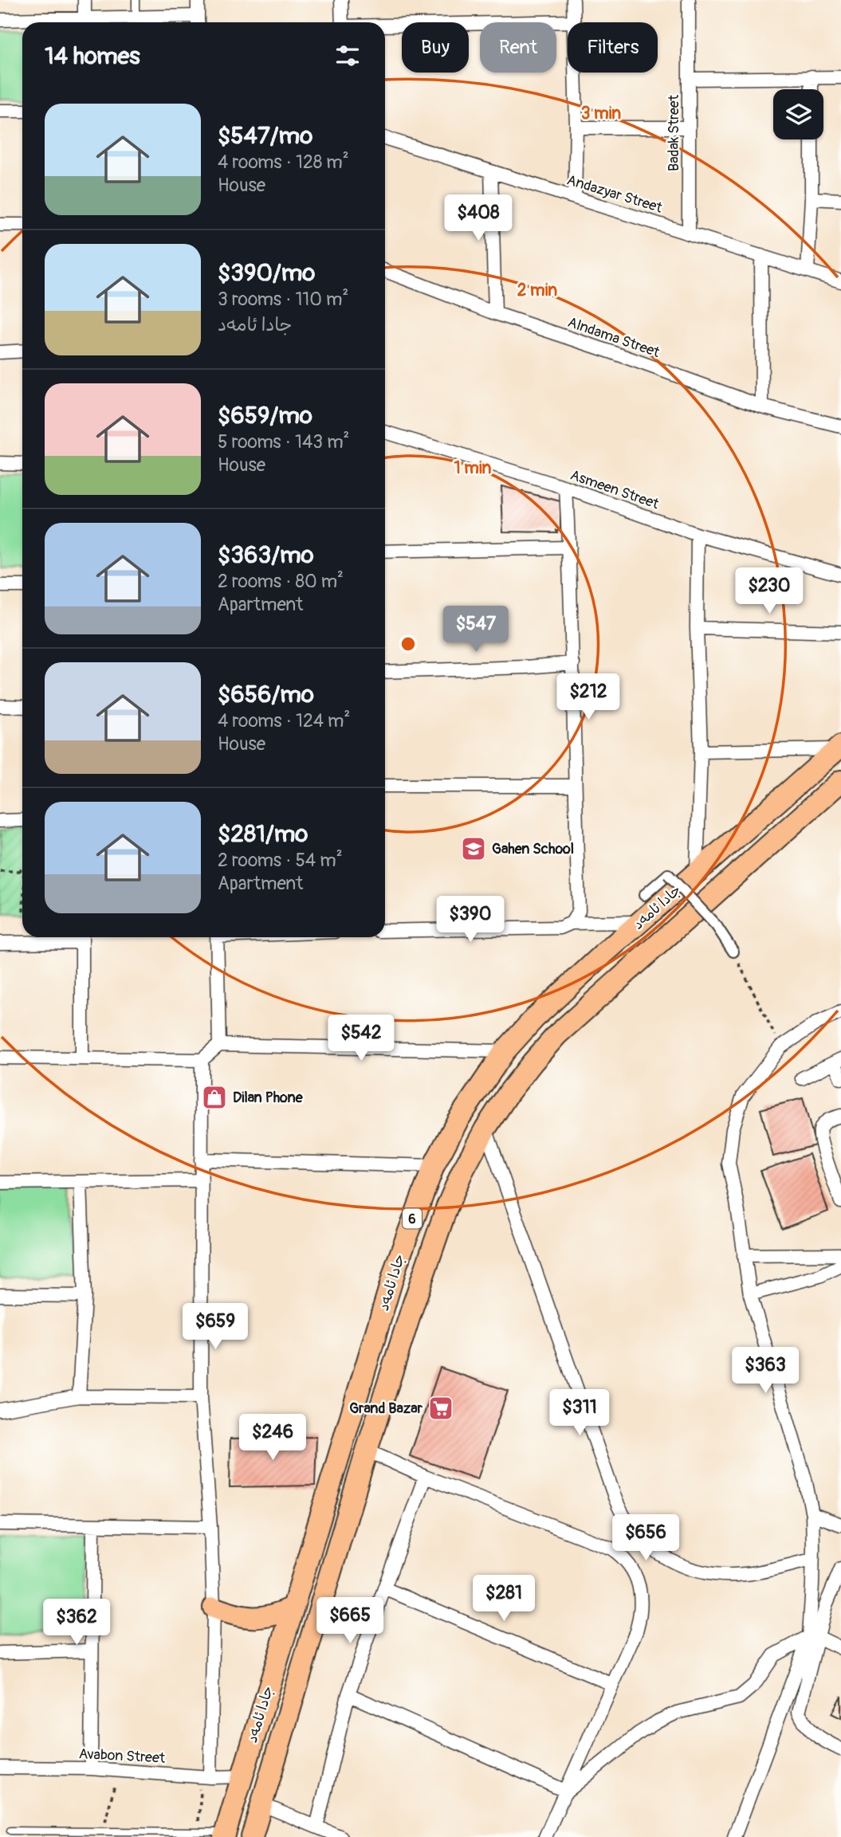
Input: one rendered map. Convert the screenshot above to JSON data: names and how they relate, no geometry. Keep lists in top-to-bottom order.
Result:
{
  "streets": {
    "main road": ["جادا ئامەد", "6"],
    "street": [
      "Badak Street",
      "Andazyar Street",
      "Alndama Street",
      "Asmeen Street",
      "Avabon Street"
    ]
  },
  "crossings": [
    ["Badak Street", "Andazyar Street"],
    ["جادا ئامەد", "Avabon Street"]
  ],
  "places": {
    "school or university": ["Gahen School"],
    "shop": ["Dilan Phone"],
    "supermarket": ["Grand Bazar"]
  },
  "page": {
    "chip": ["Buy", "Rent", "Filters"],
    "heading": "14 homes",
    "list": [
      {
        "name": "$547/mo",
        "note": "4 rooms · 128 m² · House"
      },
      {
        "name": "$390/mo",
        "note": "3 rooms · 110 m² · جادا ئامەد"
      },
      {
        "name": "$659/mo",
        "note": "5 rooms · 143 m² · House"
      },
      {
        "name": "$363/mo",
        "note": "2 rooms · 80 m² · Apartment"
      },
      {
        "name": "$656/mo",
        "note": "4 rooms · 124 m² · House"
      },
      {
        "name": "$281/mo",
        "note": "2 rooms · 54 m² · Apartment"
      }
    ],
    "price": [
      "$408",
      "$230",
      "$547",
      "$212",
      "$390",
      "$542",
      "$659",
      "$363",
      "$311",
      "$246",
      "$656",
      "$281",
      "$665",
      "$362"
    ]
  },
  "rings": ["3 min", "2 min", "1 min"]
}
